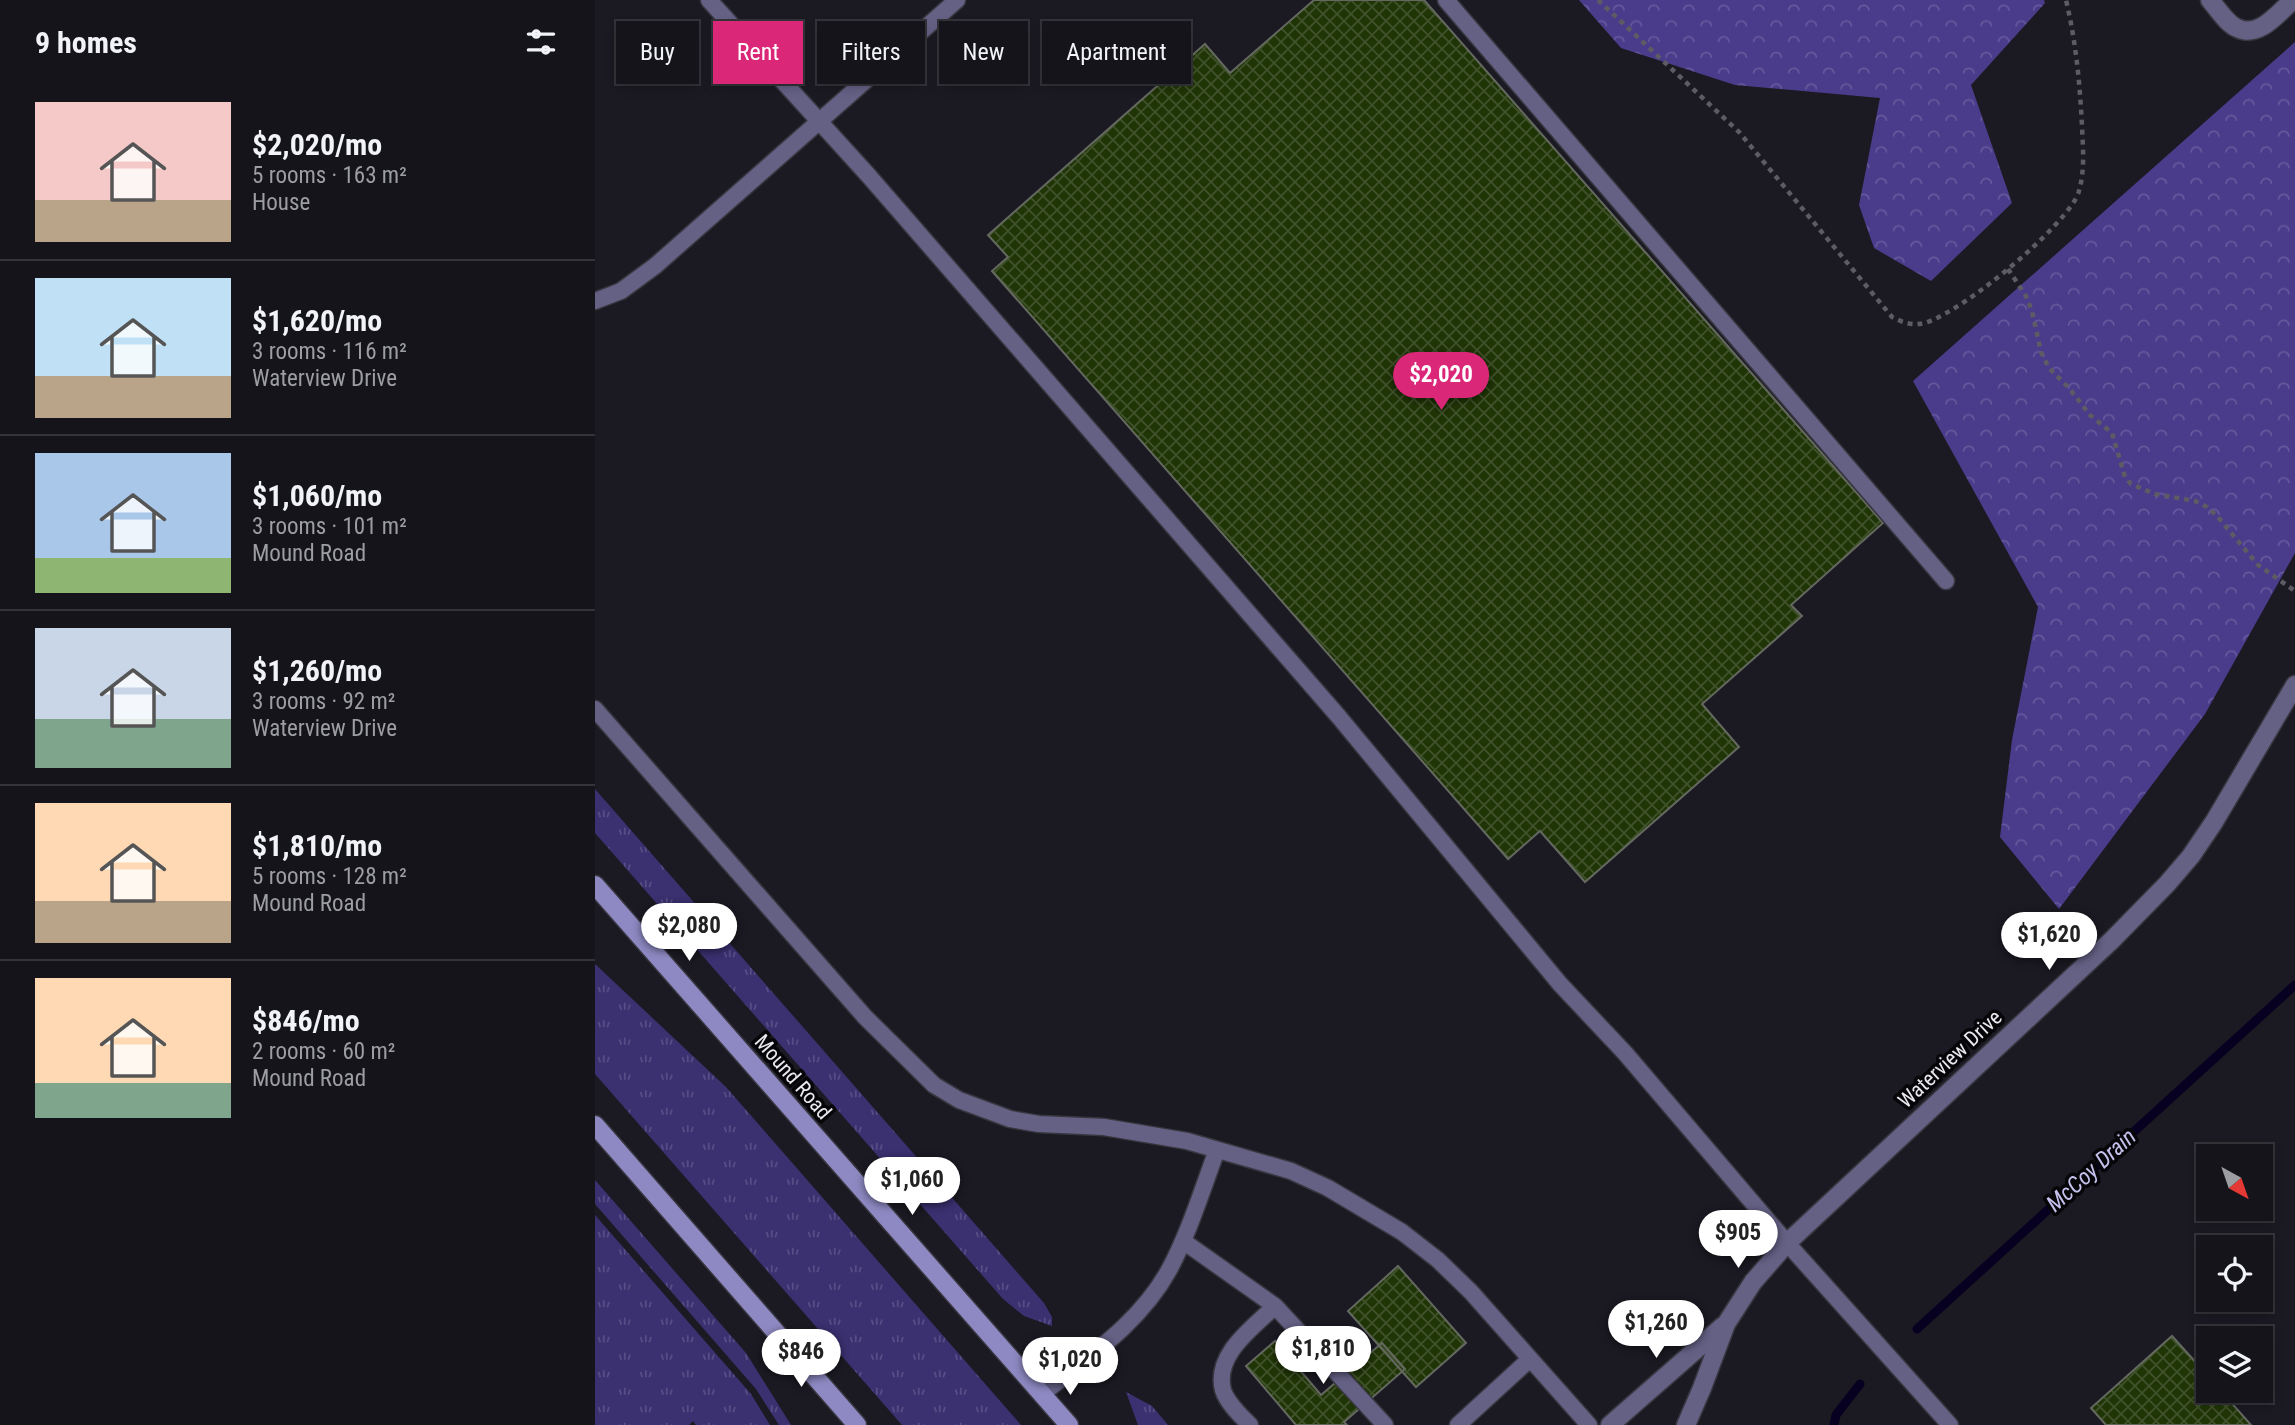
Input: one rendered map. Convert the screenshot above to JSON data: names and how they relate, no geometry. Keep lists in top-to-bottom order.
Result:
{
  "streets": {
    "main road": ["Mound Road"],
    "street": ["Waterview Drive"]
  },
  "water": ["McCoy Drain"],
  "north": "bottom right",
  "page": {
    "heading": "9 homes",
    "chip": [
      "Buy",
      "Rent",
      "Filters",
      "New",
      "Apartment"
    ],
    "list": [
      {
        "name": "$2,020/mo",
        "note": "5 rooms · 163 m² · House"
      },
      {
        "name": "$1,620/mo",
        "note": "3 rooms · 116 m² · Waterview Drive"
      },
      {
        "name": "$1,060/mo",
        "note": "3 rooms · 101 m² · Mound Road"
      },
      {
        "name": "$1,260/mo",
        "note": "3 rooms · 92 m² · Waterview Drive"
      },
      {
        "name": "$1,810/mo",
        "note": "5 rooms · 128 m² · Mound Road"
      },
      {
        "name": "$846/mo",
        "note": "2 rooms · 60 m² · Mound Road"
      }
    ],
    "price": [
      "$2,020",
      "$2,080",
      "$1,620",
      "$1,060",
      "$905",
      "$1,260",
      "$1,810",
      "$846",
      "$1,020"
    ]
  }
}
